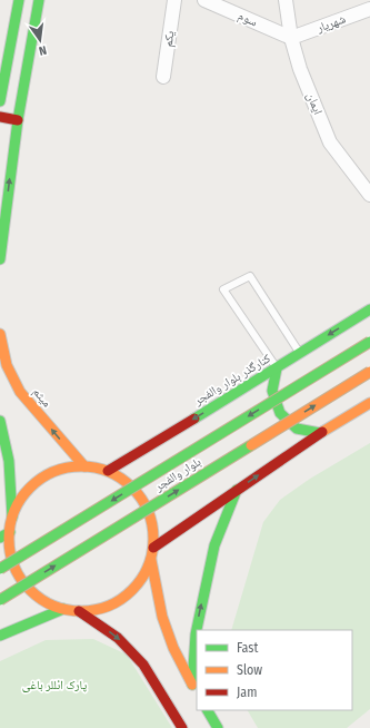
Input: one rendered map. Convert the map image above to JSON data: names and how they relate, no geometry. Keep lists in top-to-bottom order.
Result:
{
  "streets": {
    "main road": ["کنارگذر بلوار والفجر", "میثم", "بلوار والفجر"],
    "street": [
      "سوم",
      "شهریار",
      "یکم",
      "ایمان"
    ]
  },
  "crossings": [
    ["سوم", "شهریار"],
    ["سوم", "ایمان"],
    ["شهریار", "ایمان"],
    ["کنارگذر بلوار والفجر", "میثم"]
  ],
  "parks": ["پارک ائللر باغی"],
  "legend": ["Fast", "Slow", "Jam"],
  "north": "bottom"
}
